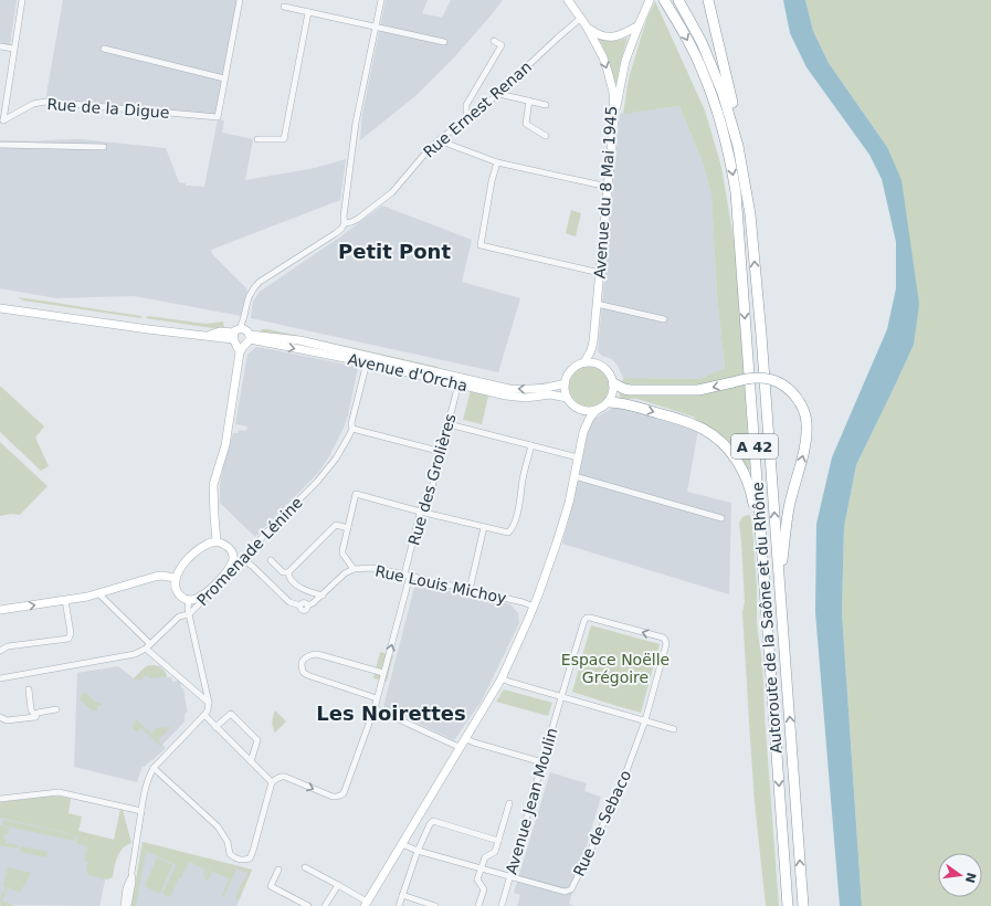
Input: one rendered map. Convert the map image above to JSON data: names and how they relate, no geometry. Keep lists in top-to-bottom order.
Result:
{
  "streets": {
    "highway": ["A 42", "Autoroute de la Saône et du Rhône"],
    "main road": ["Avenue du 8 Mai 1945", "Avenue d'Orcha"],
    "street": [
      "Rue de la Digue",
      "Rue Ernest Renan",
      "Rue des Grolières",
      "Promenade Lénine",
      "Rue Louis Michoy",
      "Avenue Jean Moulin",
      "Rue de Sebaco"
    ]
  },
  "crossings": [
    ["Rue Ernest Renan", "Avenue du 8 Mai 1945"],
    ["Rue Ernest Renan", "Avenue d'Orcha"],
    ["Avenue du 8 Mai 1945", "Avenue d'Orcha"],
    ["Avenue d'Orcha", "Rue des Grolières"],
    ["Rue des Grolières", "Rue Louis Michoy"],
    ["Promenade Lénine", "Rue Louis Michoy"],
    ["Avenue Jean Moulin", "Rue de Sebaco"]
  ],
  "districts": ["Petit Pont", "Les Noirettes"],
  "parks": ["Espace Noëlle Grégoire"],
  "north": "right"
}
